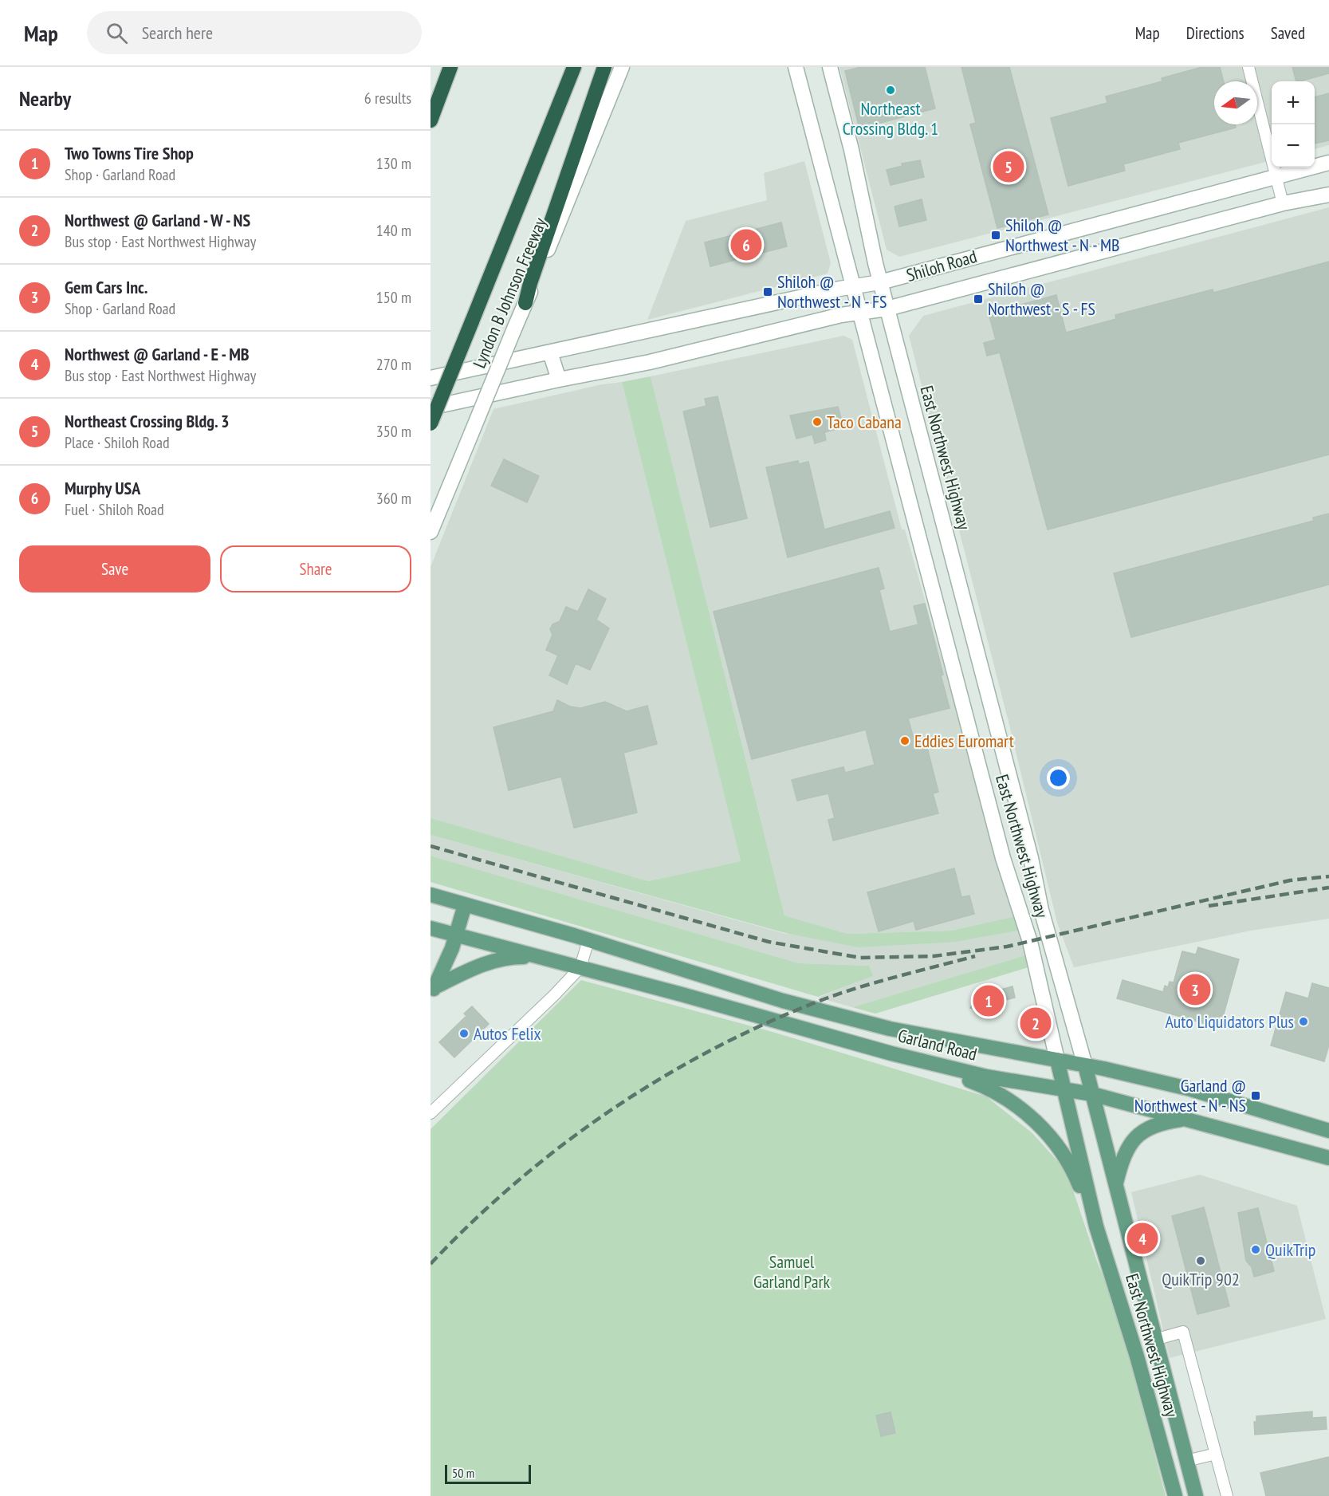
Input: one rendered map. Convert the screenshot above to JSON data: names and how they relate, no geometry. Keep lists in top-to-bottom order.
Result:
{
  "streets": {
    "highway": ["Lyndon B Johnson Freeway"],
    "main road": ["Shiloh Road", "East Northwest Highway", "Garland Road"]
  },
  "crossings": [
    ["Shiloh Road", "East Northwest Highway"],
    ["East Northwest Highway", "Garland Road"]
  ],
  "parks": ["Samuel Garland Park"],
  "places": {
    "other": [
      "Northeast Crossing Bldg. 1",
      "Taco Cabana",
      "Eddies Euromart",
      "Auto Liquidators Plus",
      "Autos Felix",
      "QuikTrip",
      "QuikTrip 902"
    ],
    "transit": [
      "Shiloh @ Northwest - N - MB",
      "Shiloh @ Northwest - N - FS",
      "Shiloh @ Northwest - S - FS",
      "Garland @ Northwest - N - NS"
    ]
  },
  "scale_bar": "50 m",
  "north": "left",
  "page": {
    "header": "Map",
    "search": "Search here",
    "nav": ["Map", "Directions", "Saved"],
    "heading": ["Nearby", "6 results"],
    "map_buttons": ["+", "−"],
    "list": [
      {
        "mark": "1",
        "name": "Two Towns Tire Shop",
        "note": "Shop · Garland Road",
        "value": "130 m"
      },
      {
        "mark": "2",
        "name": "Northwest @ Garland - W - NS",
        "note": "Bus stop · East Northwest Highway",
        "value": "140 m"
      },
      {
        "mark": "3",
        "name": "Gem Cars Inc.",
        "note": "Shop · Garland Road",
        "value": "150 m"
      },
      {
        "mark": "4",
        "name": "Northwest @ Garland - E - MB",
        "note": "Bus stop · East Northwest Highway",
        "value": "270 m"
      },
      {
        "mark": "5",
        "name": "Northeast Crossing Bldg. 3",
        "note": "Place · Shiloh Road",
        "value": "350 m"
      },
      {
        "mark": "6",
        "name": "Murphy USA",
        "note": "Fuel · Shiloh Road",
        "value": "360 m"
      }
    ],
    "pins": [
      "5",
      "6",
      "3",
      "1",
      "2",
      "4"
    ],
    "buttons": ["Save", "Share"],
    "scale": "50 m"
  }
}
